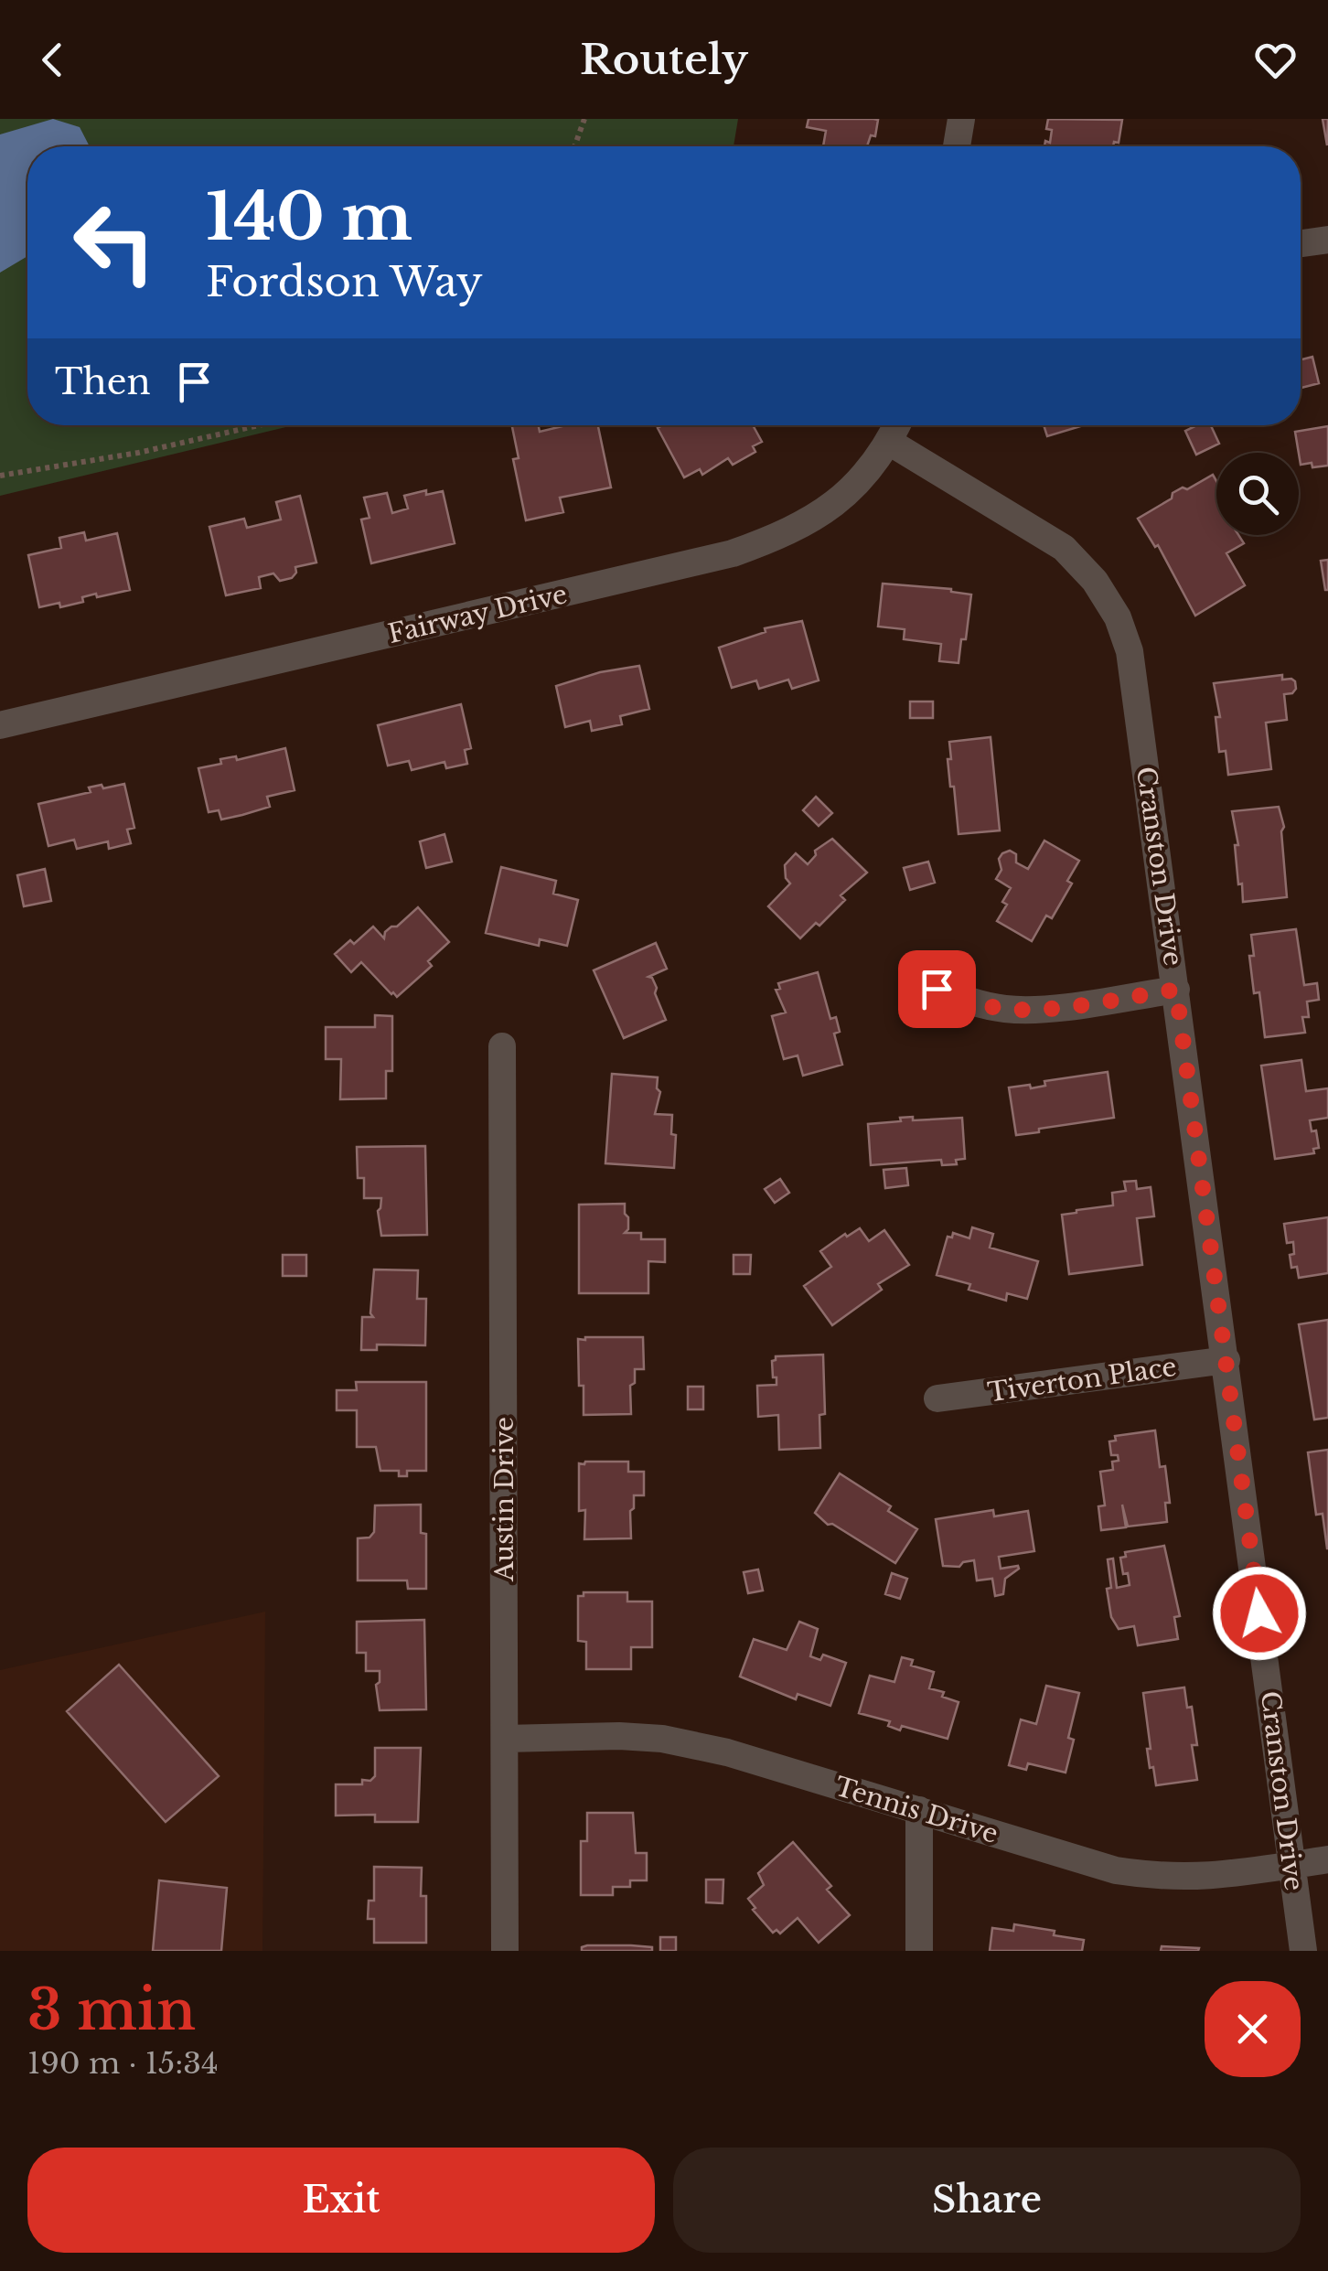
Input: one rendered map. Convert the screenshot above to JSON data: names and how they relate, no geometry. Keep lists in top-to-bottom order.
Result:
{
  "streets": {
    "street": [
      "Fairway Drive",
      "Cranston Drive",
      "Tiverton Place",
      "Austin Drive",
      "Tennis Drive"
    ]
  },
  "crossings": [
    ["Fairway Drive", "Cranston Drive"],
    ["Cranston Drive", "Tiverton Place"],
    ["Cranston Drive", "Tennis Drive"],
    ["Austin Drive", "Tennis Drive"]
  ],
  "page": {
    "header": "Routely",
    "turn": ["140 m", "Fordson Way"],
    "then": "Then",
    "heading": ["3 min", "190 m · 15:34"],
    "buttons": ["Exit", "Share"]
  }
}
